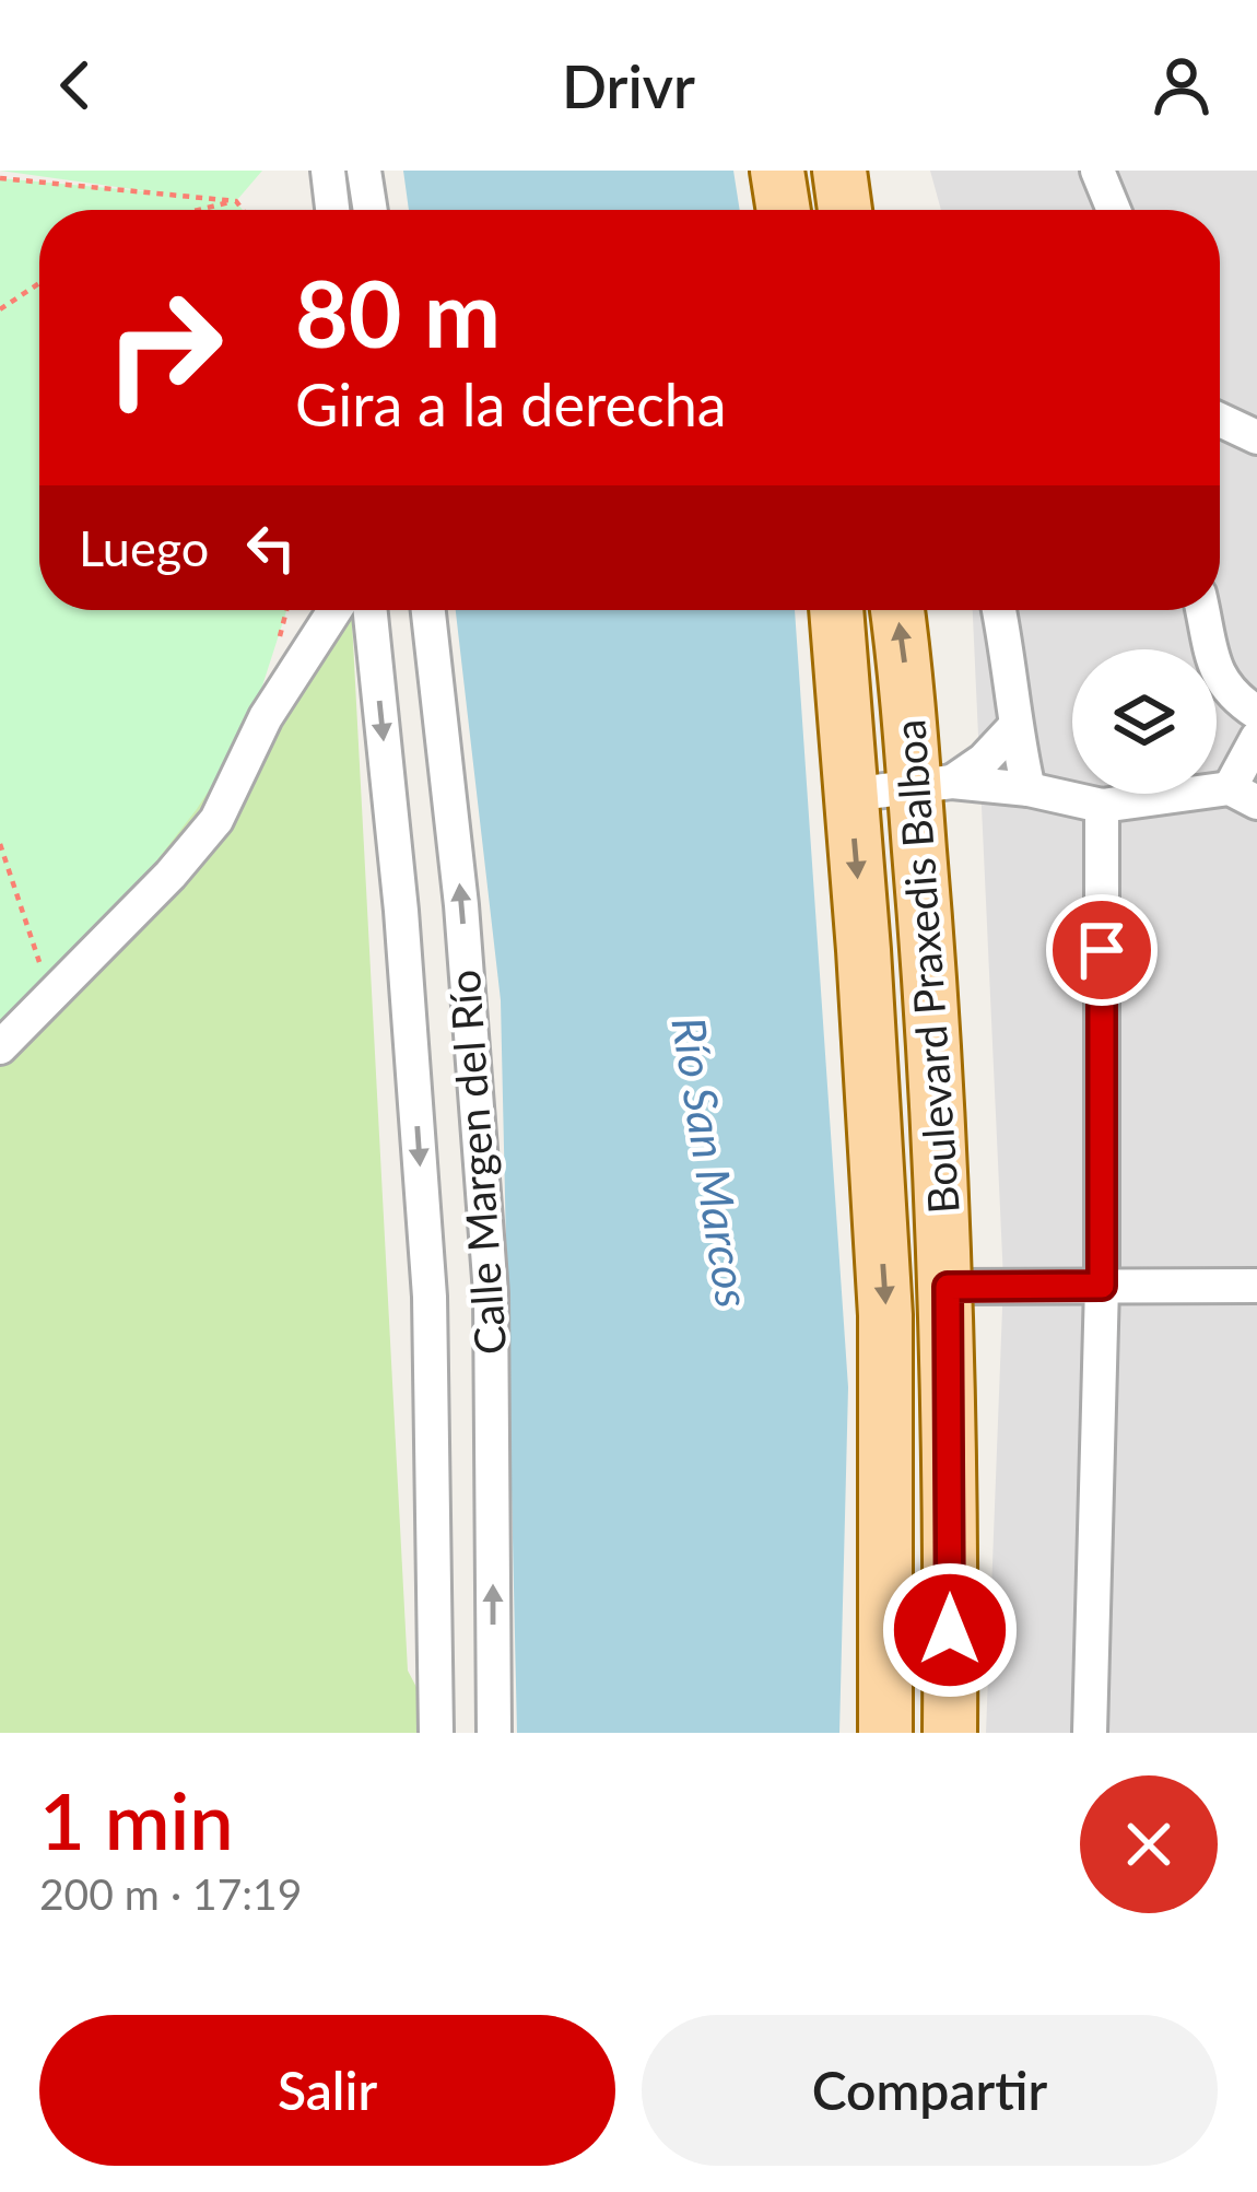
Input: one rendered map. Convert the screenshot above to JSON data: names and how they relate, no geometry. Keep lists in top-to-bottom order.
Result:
{
  "streets": {
    "main road": ["Boulevard Praxedis Balboa"],
    "street": ["Calle Margen del Río"]
  },
  "water": ["Río San Marcos"],
  "page": {
    "header": "Drivr",
    "turn": ["80 m", "Gira a la derecha"],
    "then": "Luego",
    "heading": ["1 min", "200 m · 17:19"],
    "buttons": ["Salir", "Compartir"]
  }
}
